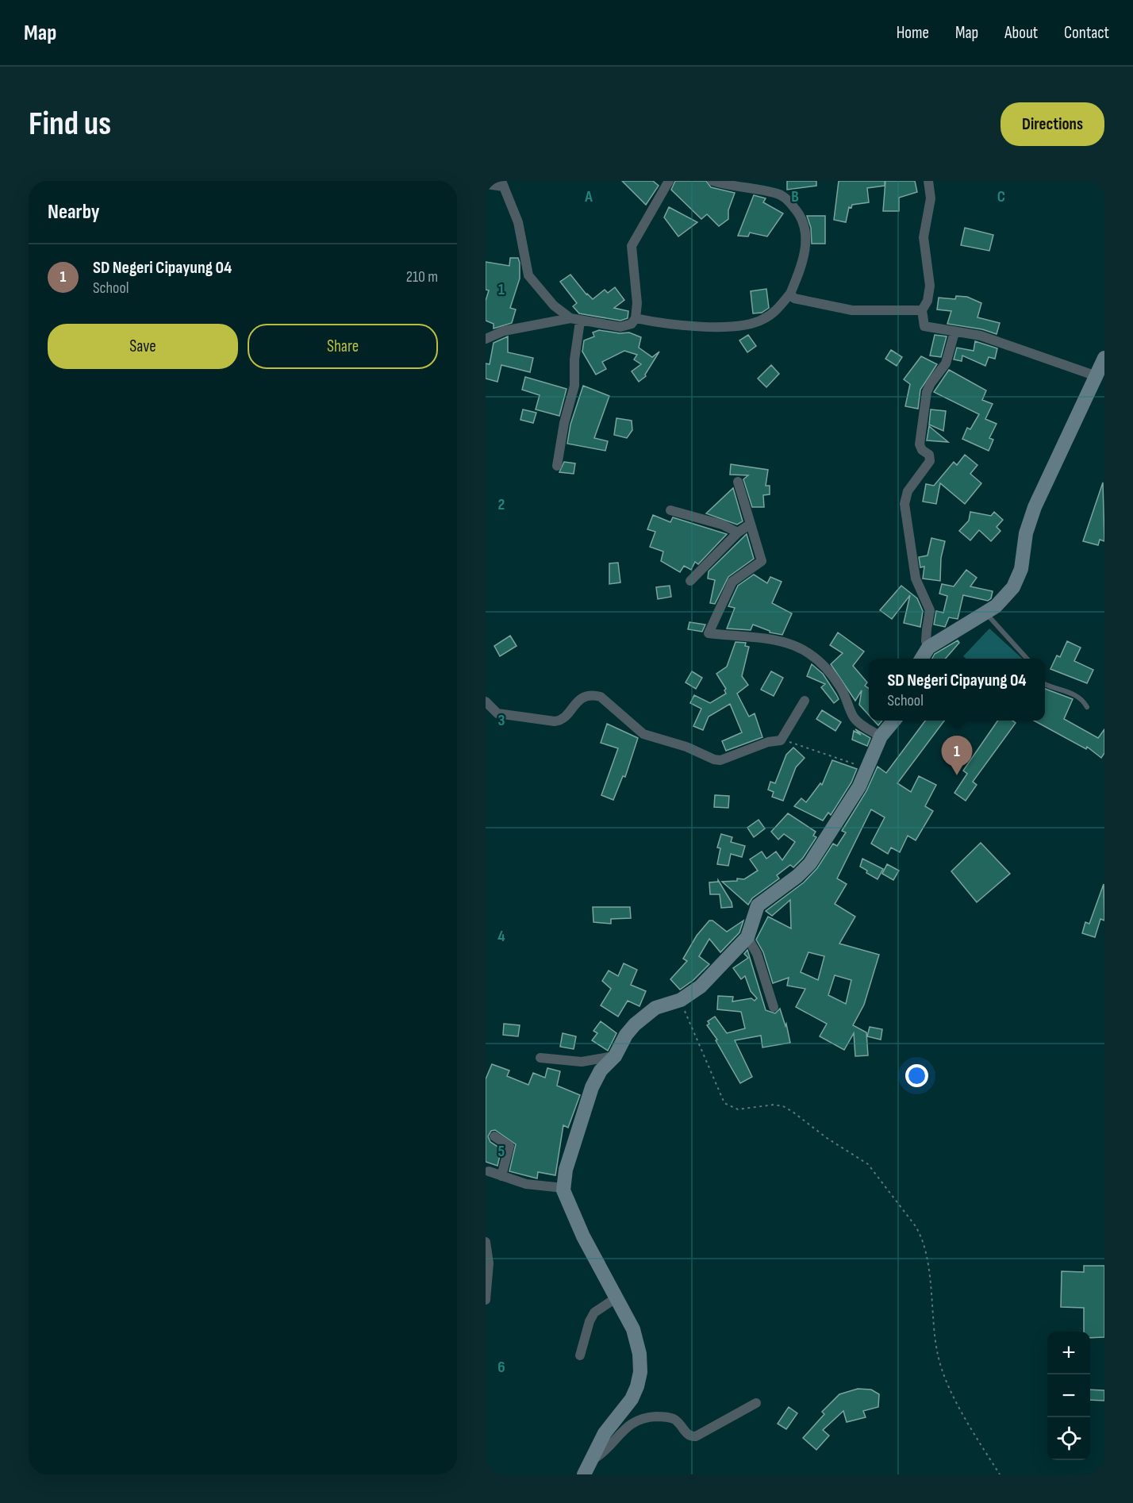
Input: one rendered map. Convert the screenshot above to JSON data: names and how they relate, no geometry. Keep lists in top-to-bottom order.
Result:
{
  "page": {
    "header": "Map",
    "nav": [
      "Home",
      "Map",
      "About",
      "Contact"
    ],
    "buttons": [
      "Directions",
      ["Save", "Share"]
    ],
    "title": "Find us",
    "heading": "Nearby",
    "list": [
      {
        "mark": "1",
        "name": "SD Negeri Cipayung 04",
        "note": "School",
        "value": "210 m"
      }
    ],
    "popup": ["SD Negeri Cipayung 04", "School"],
    "pins": "1",
    "map_buttons": ["+", "−"]
  },
  "grid": {
    "columns": ["A", "B", "C"],
    "rows": [
      "1",
      "2",
      "3",
      "4",
      "5",
      "6"
    ]
  }
}
